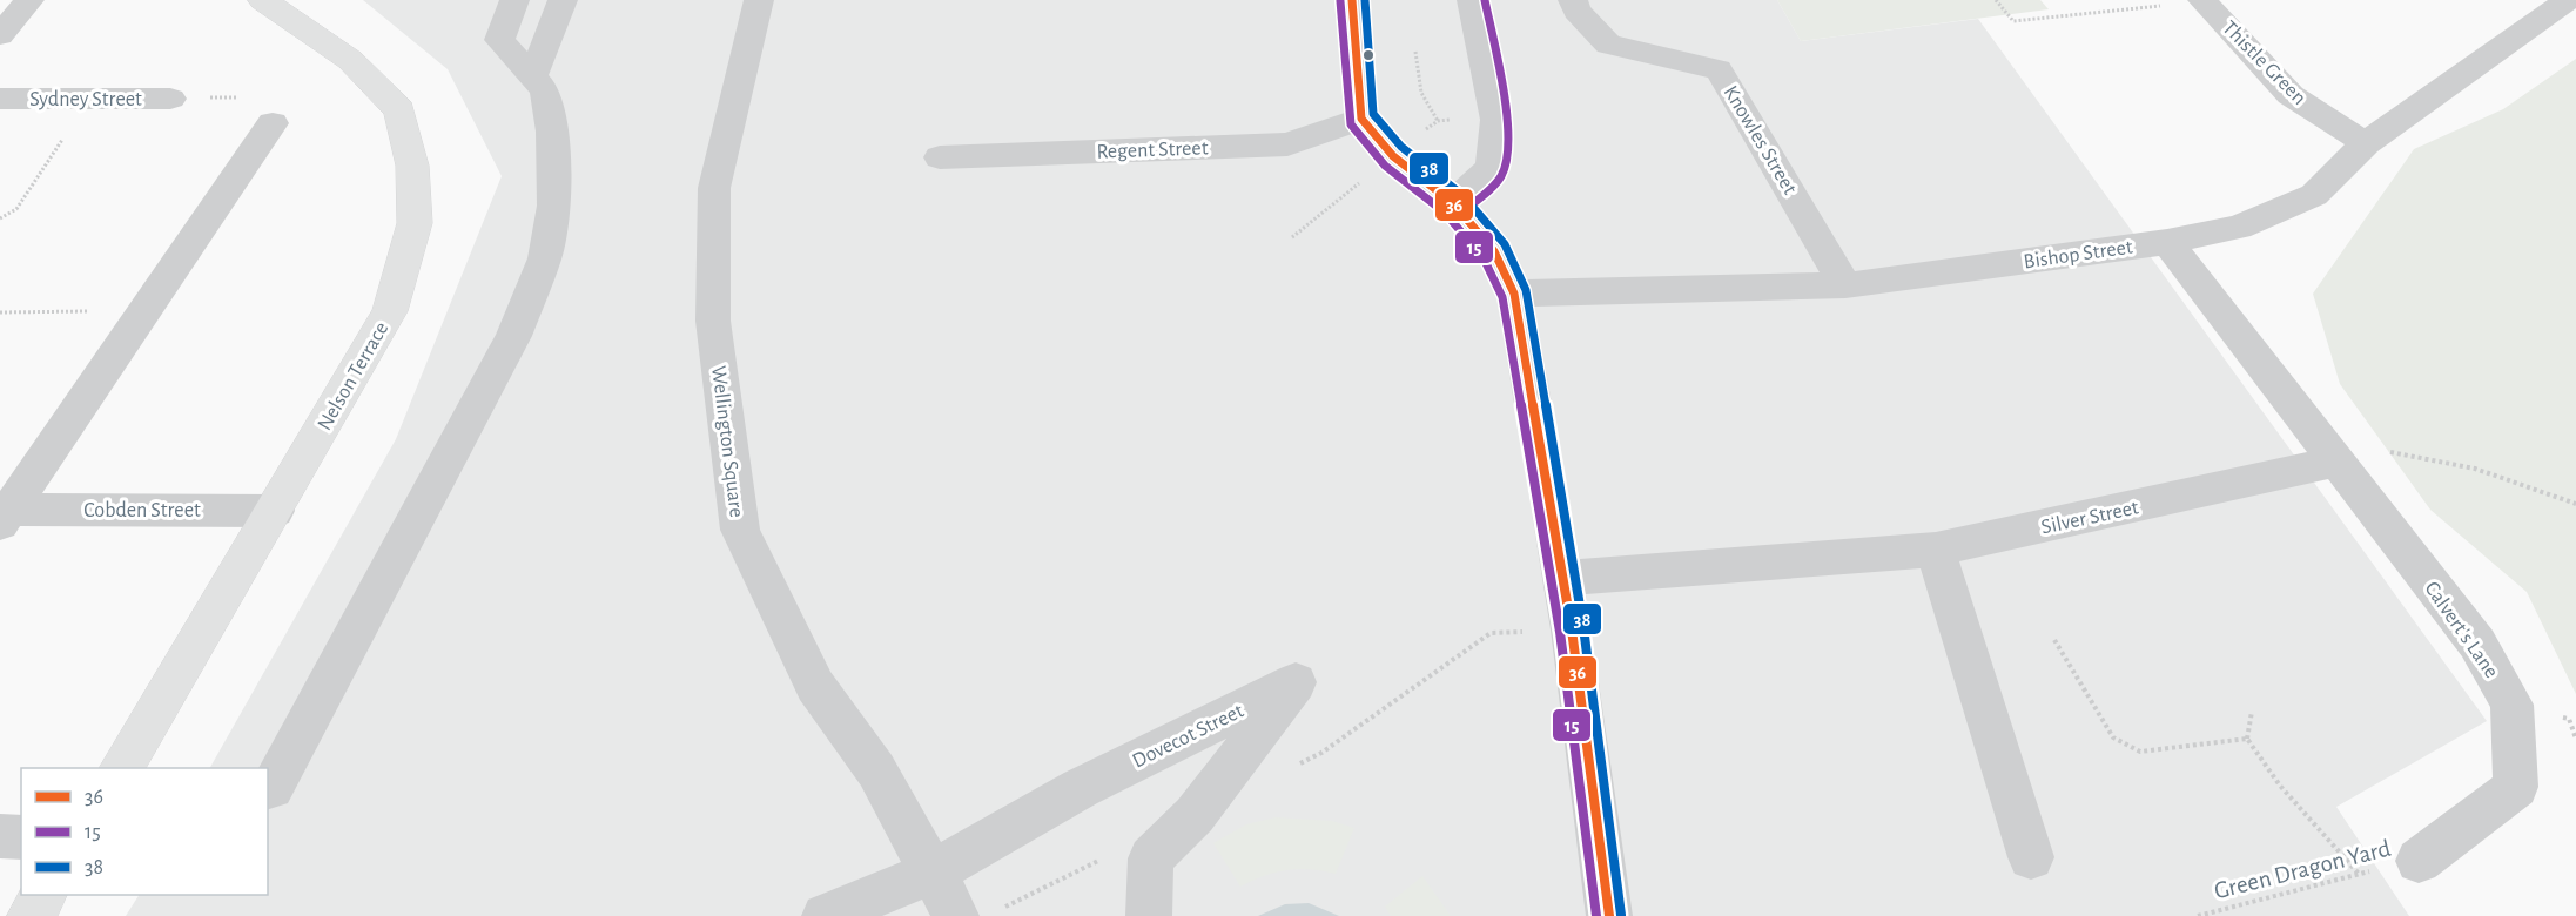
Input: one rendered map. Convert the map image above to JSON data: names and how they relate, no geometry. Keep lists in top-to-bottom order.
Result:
{
  "streets": {
    "main road": ["Nelson Terrace"],
    "street": [
      "Thistle Green",
      "Sydney Street",
      "Knowles Street",
      "Regent Street",
      "Bishop Street",
      "Wellington Square",
      "Cobden Street",
      "Silver Street",
      "Calvert's Lane",
      "Dovecot Street"
    ],
    "path": ["Green Dragon Yard"]
  },
  "crossings": [
    ["Thistle Green", "Bishop Street"],
    ["Knowles Street", "Bishop Street"],
    ["Nelson Terrace", "Cobden Street"],
    ["Wellington Square", "Dovecot Street"],
    ["Silver Street", "Calvert's Lane"],
    ["Calvert's Lane", "Green Dragon Yard"]
  ],
  "lines": ["transit line 36", "transit line 15", "transit line 38"],
  "legend": ["36", "15", "38"]
}
